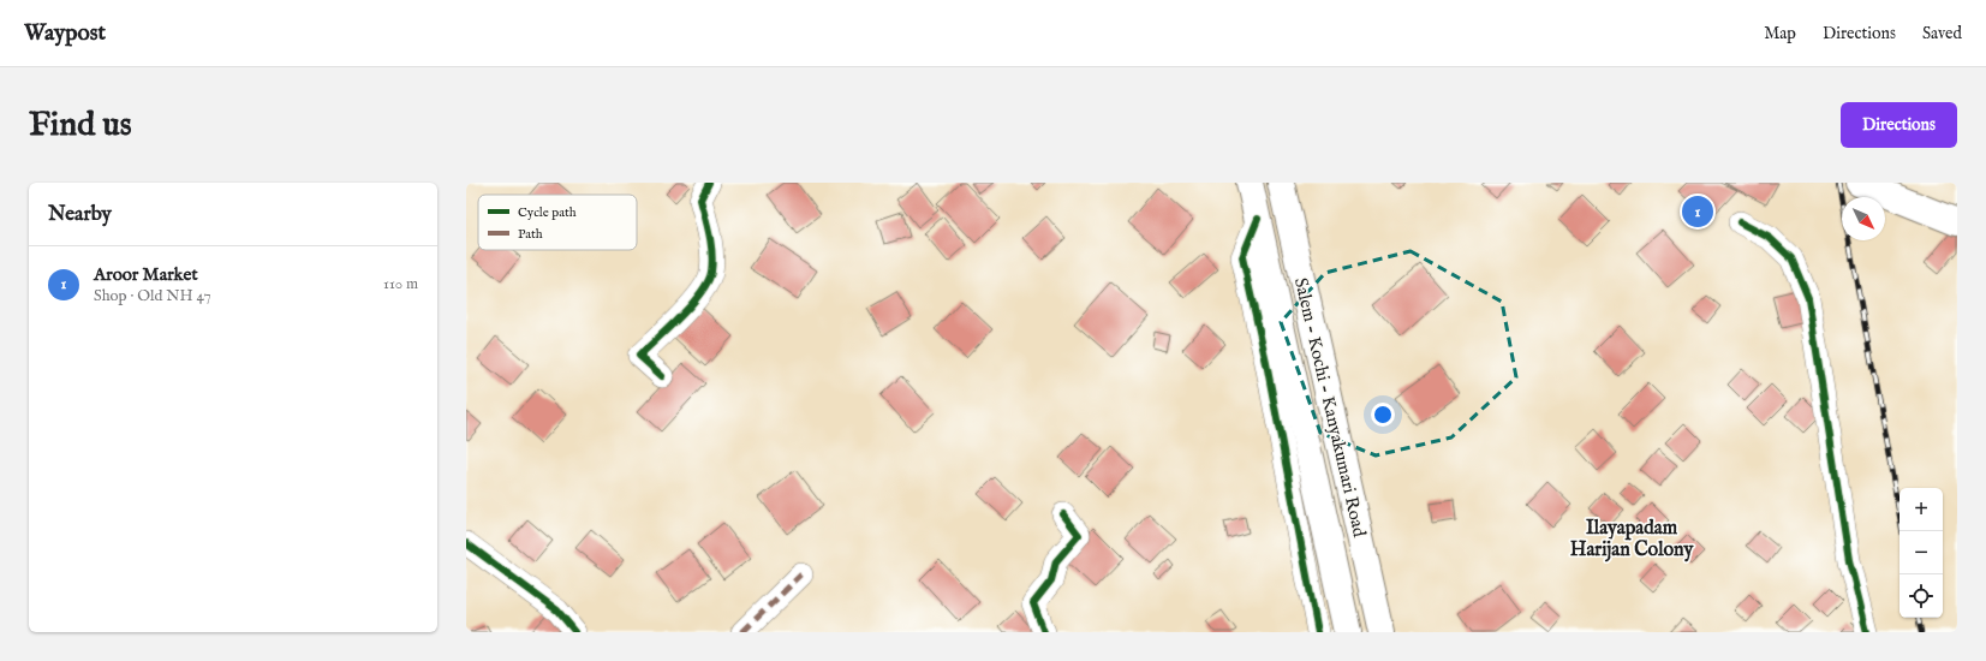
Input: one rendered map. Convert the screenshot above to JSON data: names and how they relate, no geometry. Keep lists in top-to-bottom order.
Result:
{
  "streets": {
    "main road": ["Salem - Kochi - Kanyakumari Road"]
  },
  "districts": ["Ilayapadam Harijan Colony"],
  "legend": ["Cycle path", "Path"],
  "north": "bottom right",
  "page": {
    "header": "Waypost",
    "nav": ["Map", "Directions", "Saved"],
    "buttons": "Directions",
    "title": "Find us",
    "heading": "Nearby",
    "pins": "1",
    "list": [
      {
        "mark": "1",
        "name": "Aroor Market",
        "note": "Shop · Old NH 47",
        "value": "110 m"
      }
    ],
    "map_buttons": ["+", "−"]
  }
}
